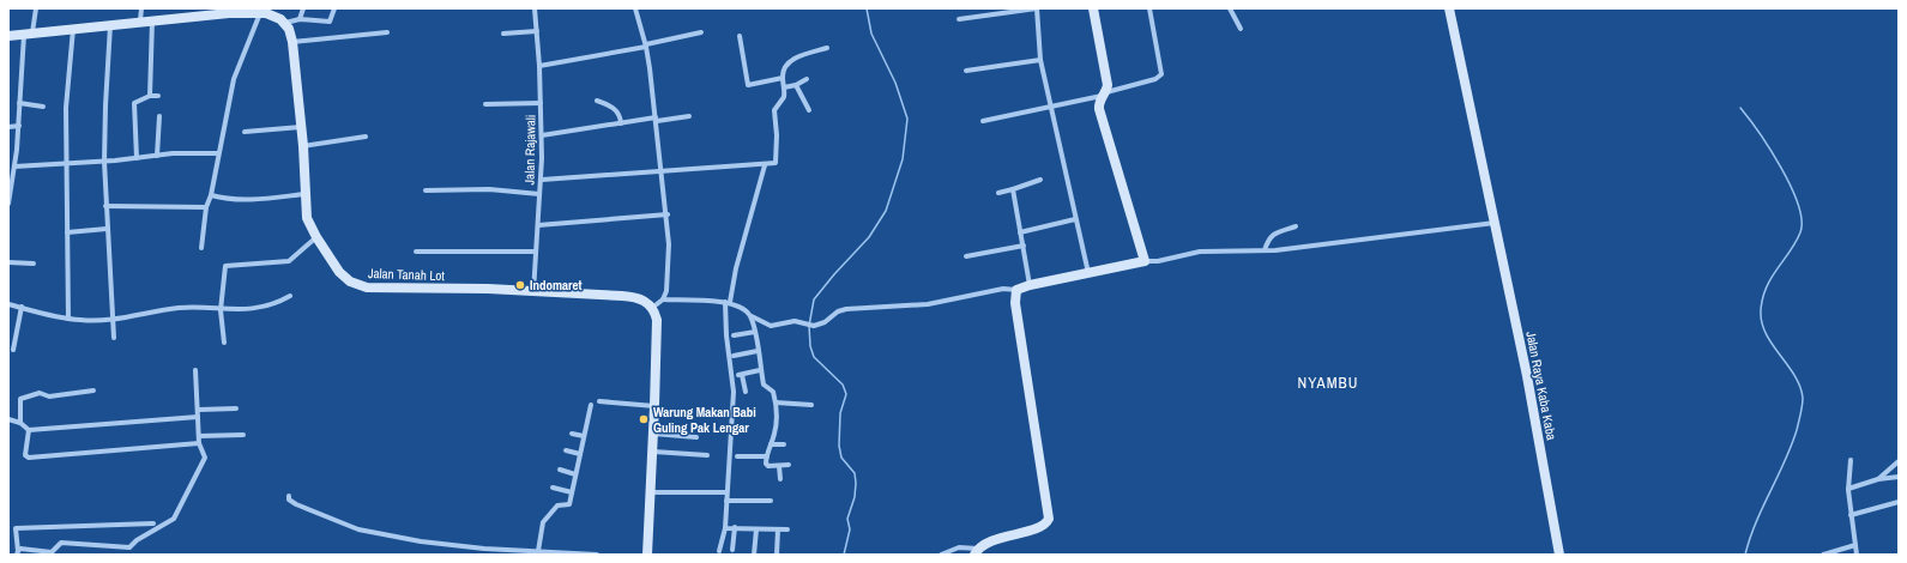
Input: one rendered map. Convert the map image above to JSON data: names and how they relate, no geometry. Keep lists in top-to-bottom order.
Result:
{
  "streets": {
    "street": ["Jalan Rajawali", "Jalan Tanah Lot", "Jalan Raya Kaba Kaba"]
  },
  "crossings": [
    ["Jalan Rajawali", "Jalan Tanah Lot"]
  ],
  "districts": ["NYAMBU"],
  "places": ["Indomaret", "Warung Makan Babi Guling Pak Lengar"]
}
